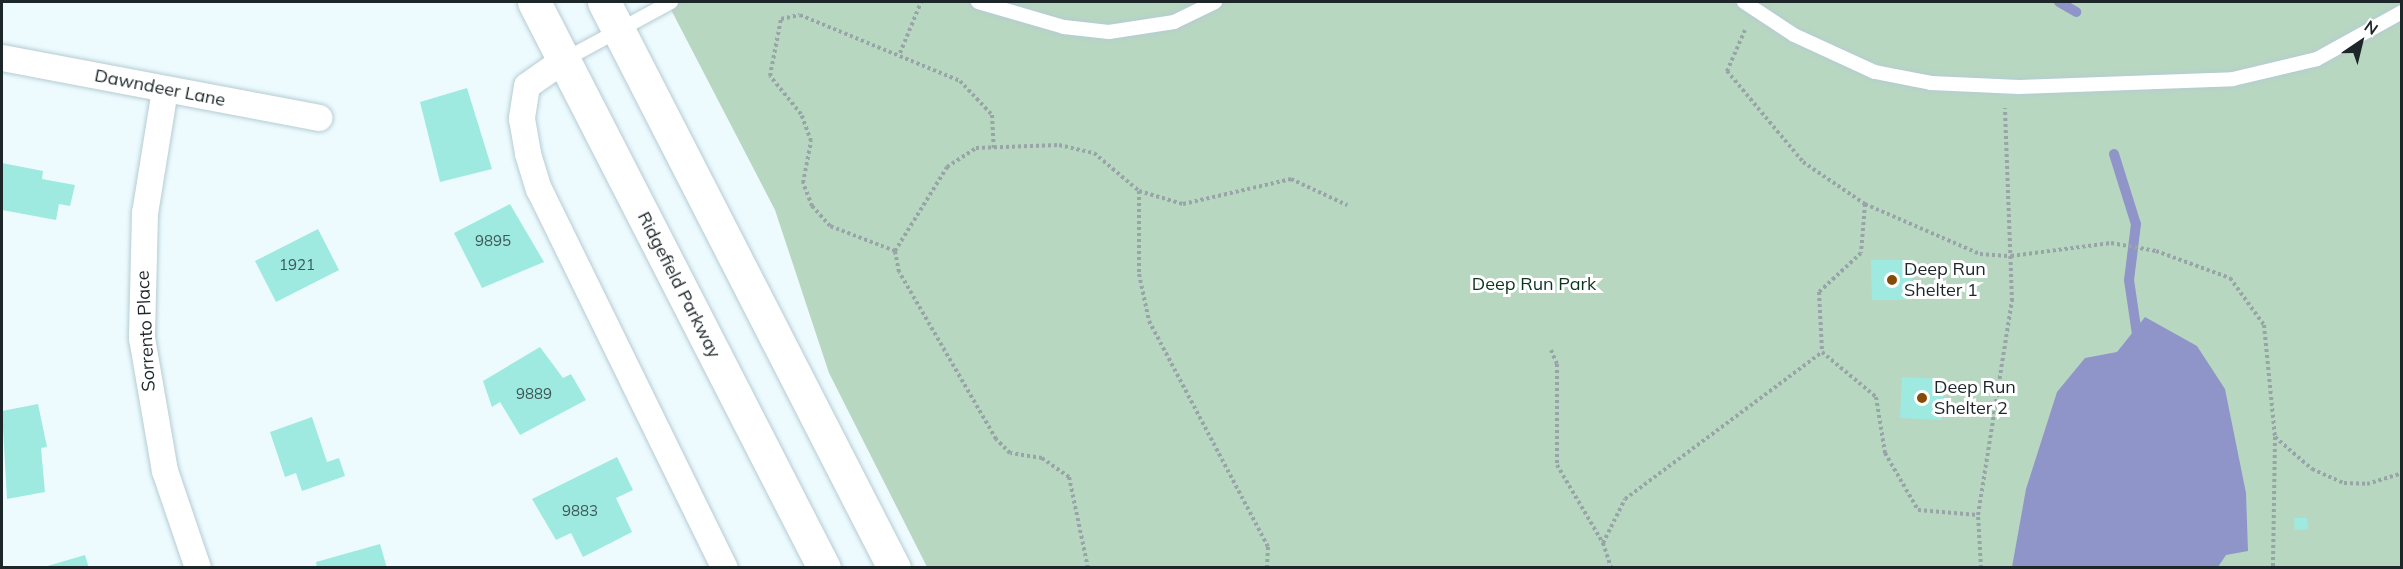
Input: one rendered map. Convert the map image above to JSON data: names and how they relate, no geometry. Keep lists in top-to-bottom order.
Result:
{
  "streets": {
    "main road": ["Ridgefield Parkway"],
    "street": ["Dawndeer Lane", "Sorrento Place"]
  },
  "crossings": [
    ["Dawndeer Lane", "Sorrento Place"]
  ],
  "parks": ["Deep Run Park"],
  "places": ["Deep Run Shelter 1", "Deep Run Shelter 2"],
  "house_numbers": [
    "9895",
    "1921",
    "9889",
    "9883"
  ],
  "north": "top right"
}
